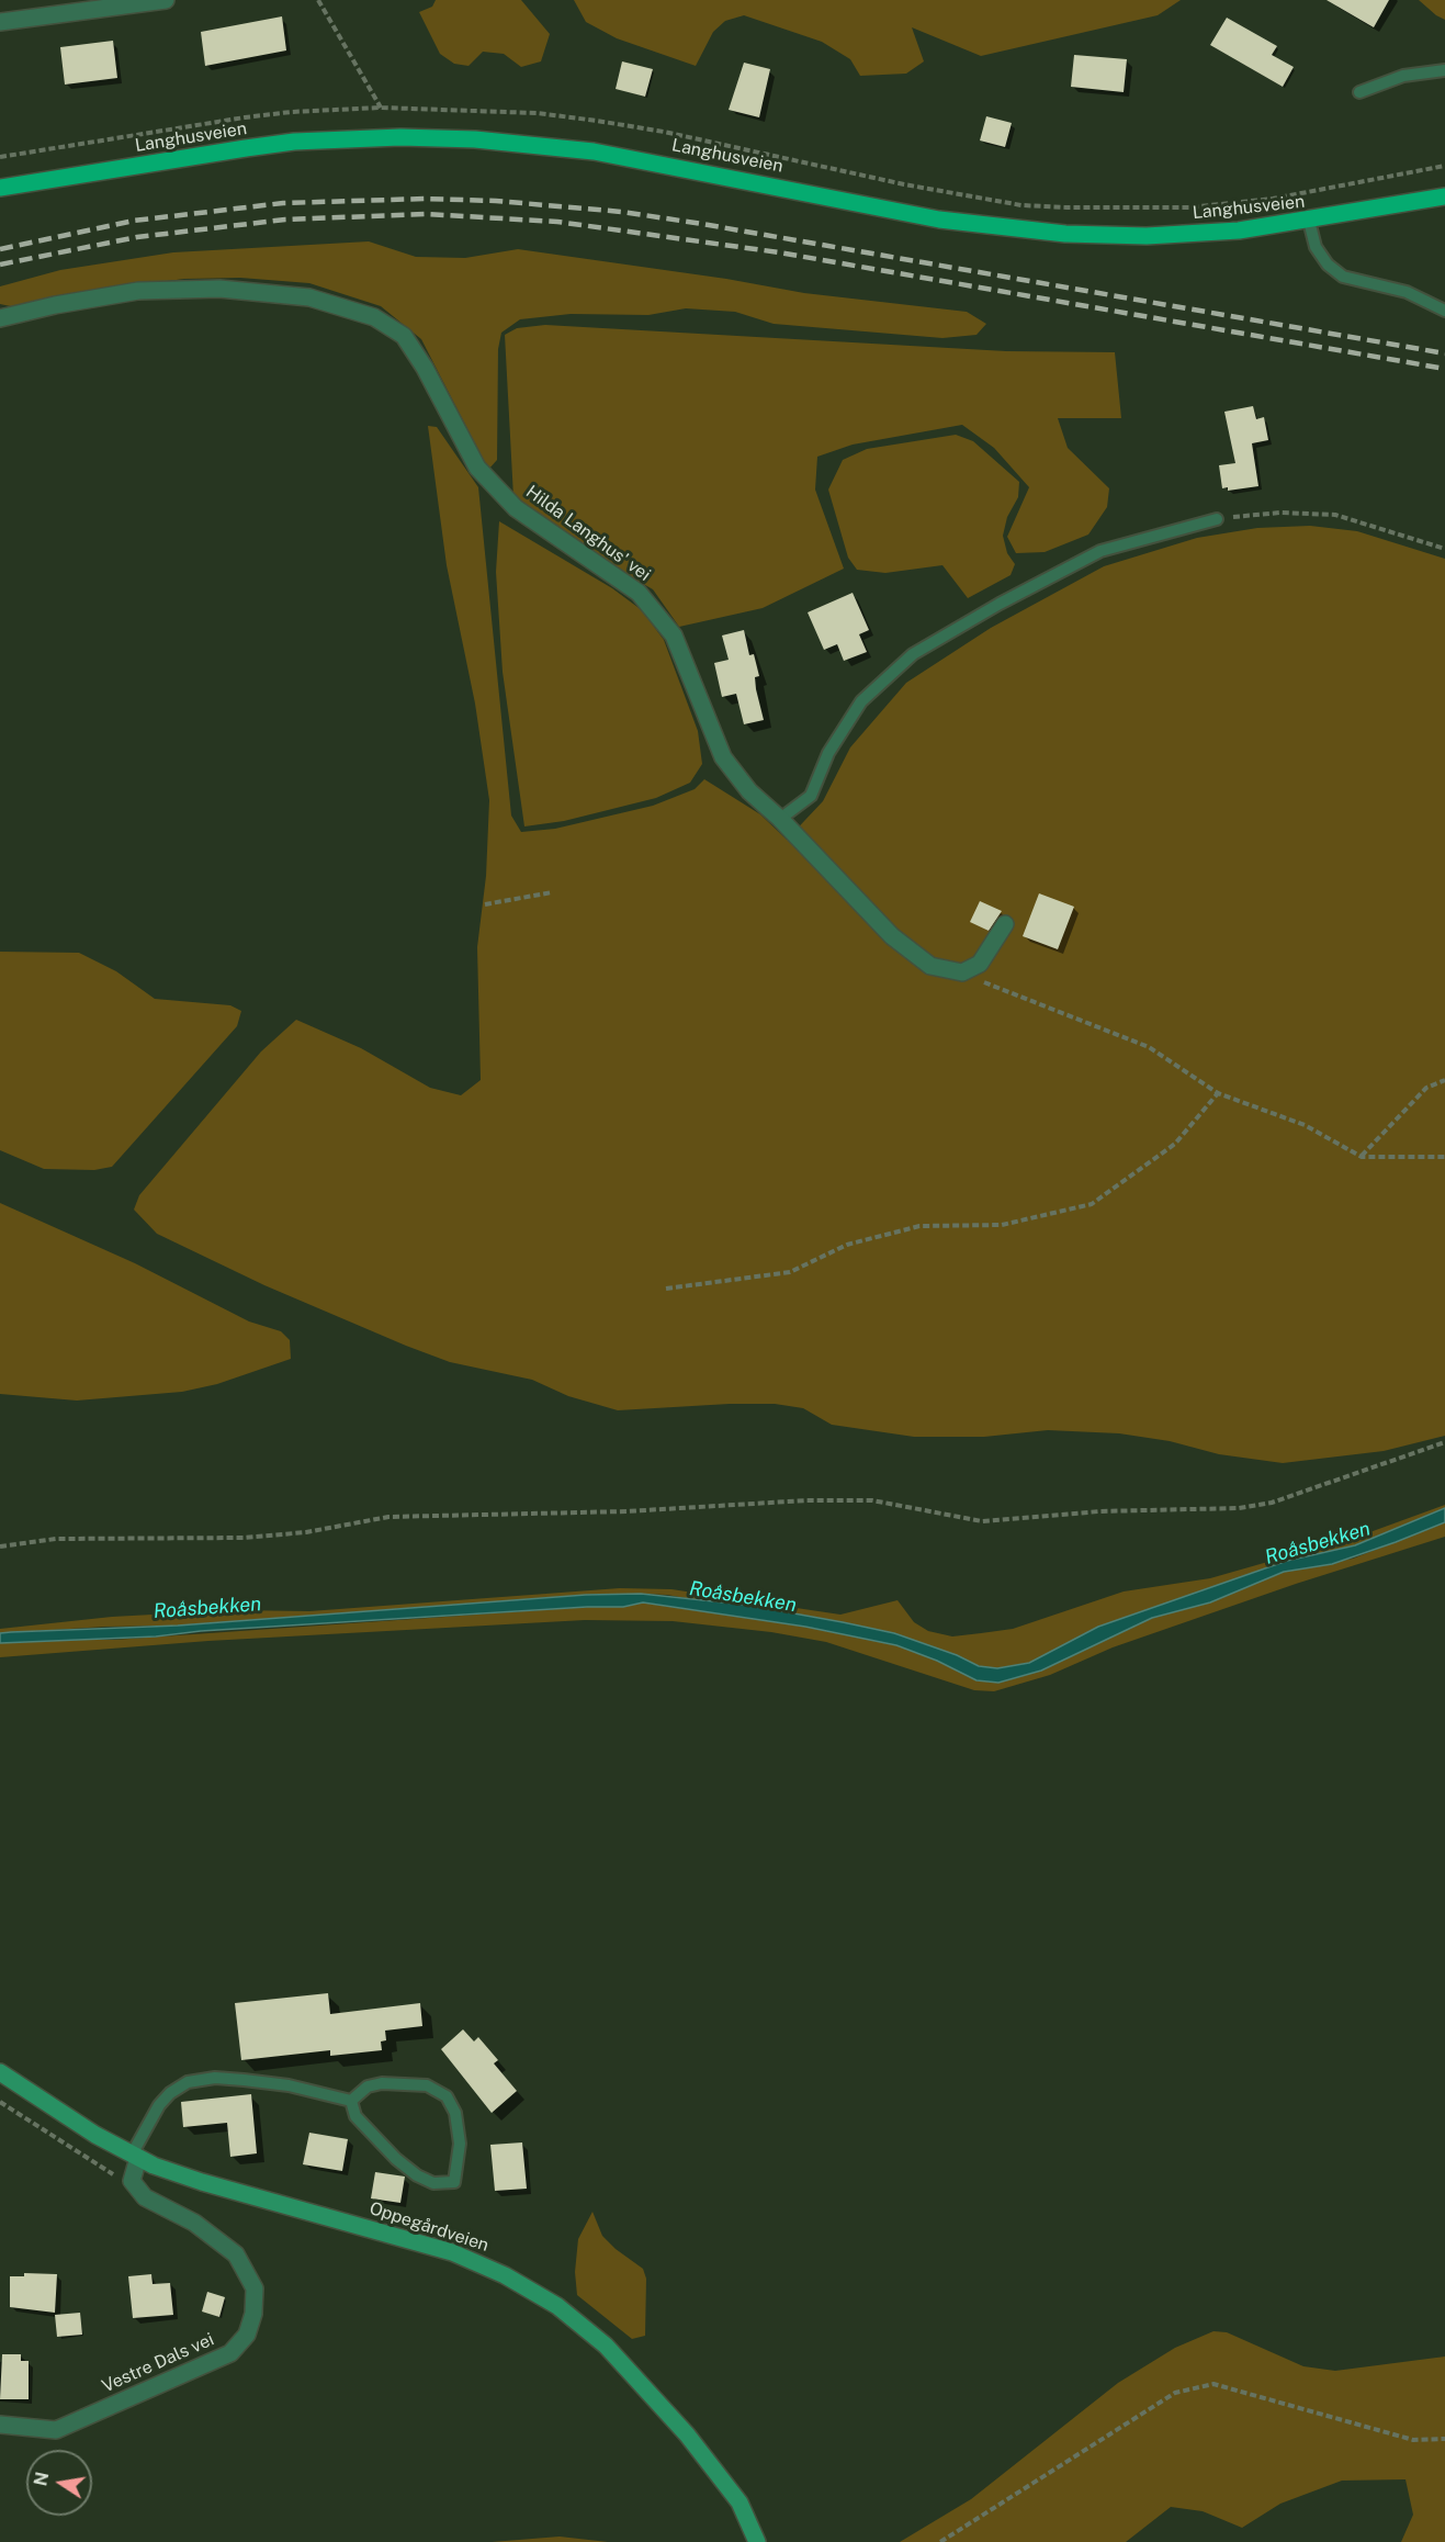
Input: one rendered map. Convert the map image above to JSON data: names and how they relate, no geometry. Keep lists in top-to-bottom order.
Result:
{
  "streets": {
    "main road": ["Langhusveien", "Oppegårdveien"],
    "street": ["Hilda Langhus' vei", "Vestre Dals vei"]
  },
  "water": ["Roåsbekken"],
  "north": "left"
}
